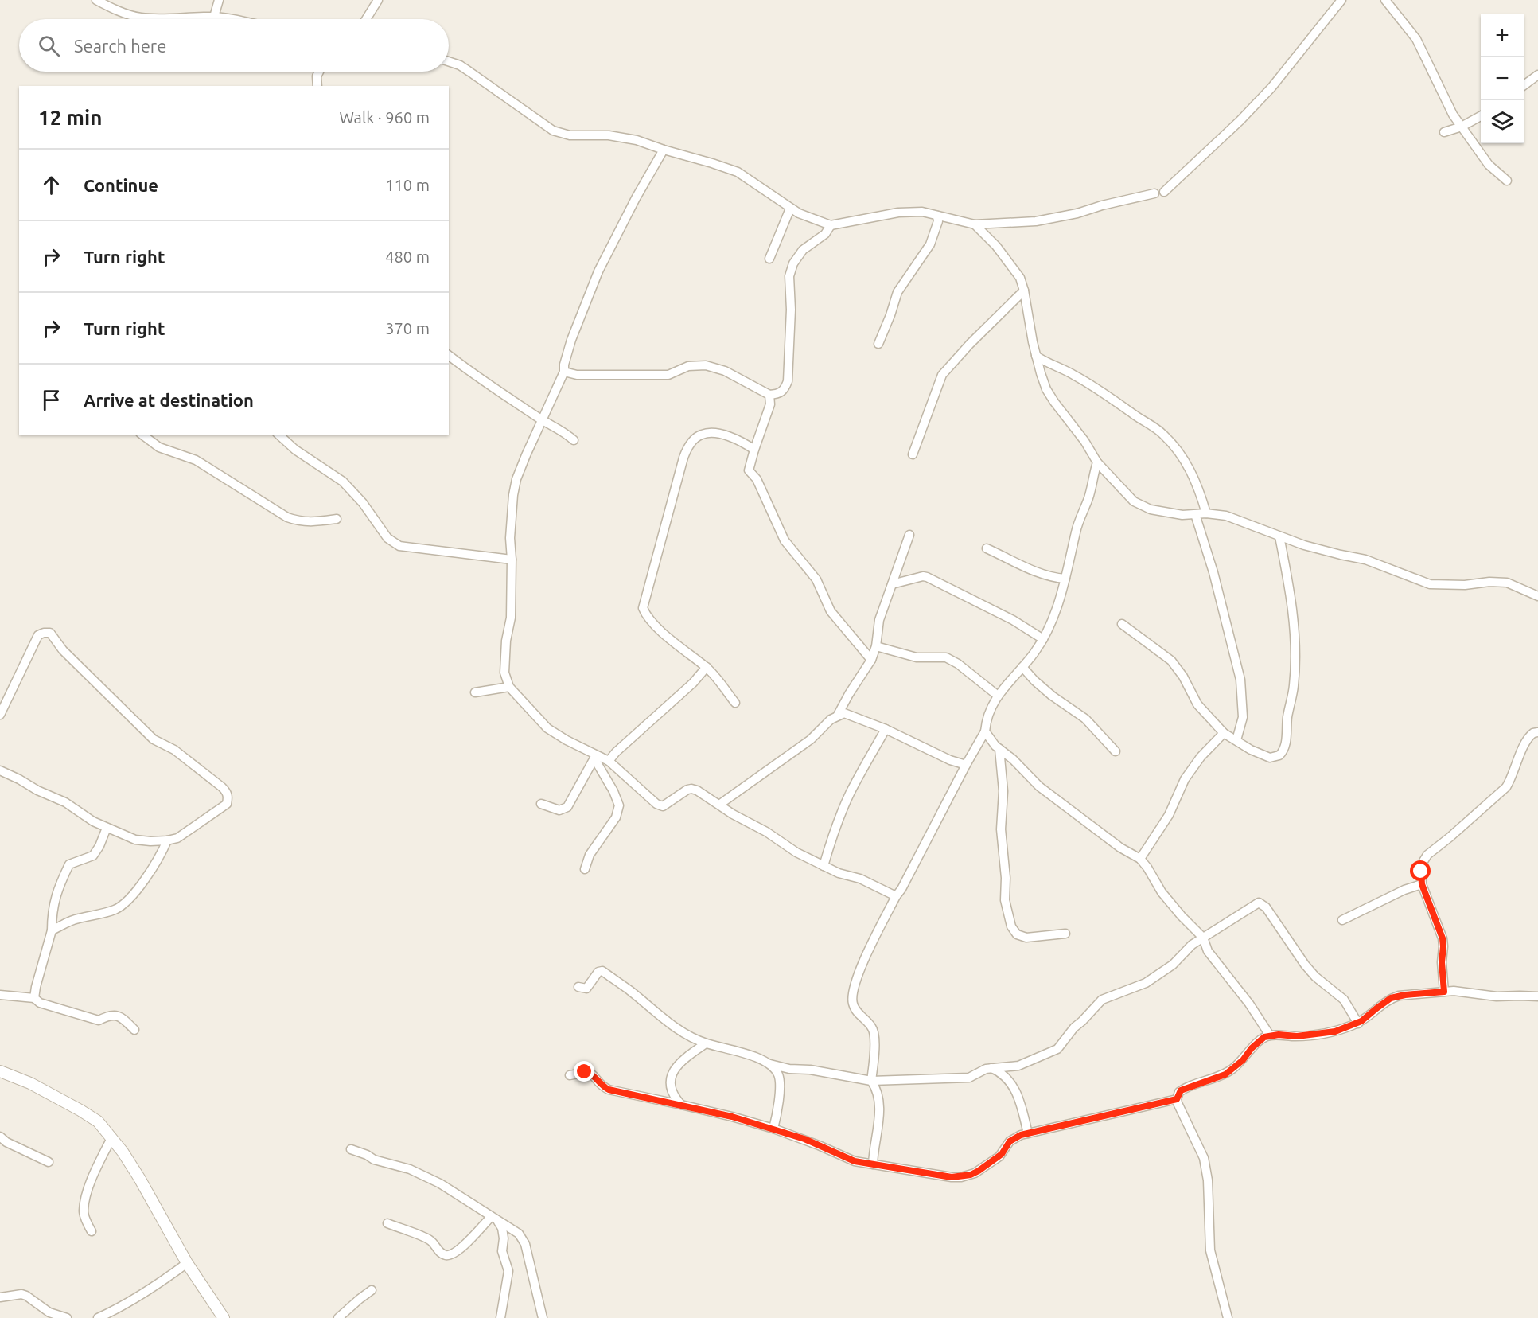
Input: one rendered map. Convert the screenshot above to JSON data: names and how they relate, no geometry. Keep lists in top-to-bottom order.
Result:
{
  "page": {
    "map_buttons": ["+", "−"],
    "search": "Search here",
    "heading": ["12 min", "Walk · 960 m"],
    "list": [
      ["Continue", "110 m"],
      ["Turn right", "480 m"],
      ["Turn right", "370 m"],
      "Arrive at destination"
    ]
  }
}
